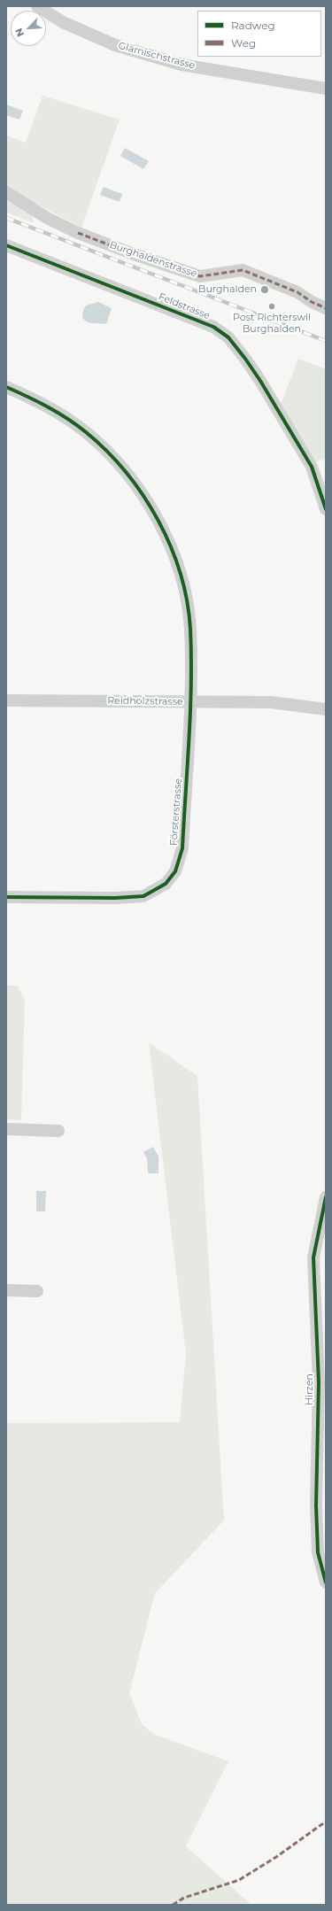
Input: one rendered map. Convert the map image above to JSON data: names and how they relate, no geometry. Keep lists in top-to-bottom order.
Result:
{
  "streets": {
    "street": [
      "Glärnischstrasse",
      "Burghaldenstrasse",
      "Feldstrasse",
      "Reidholzstrasse",
      "Försterstrasse",
      "Hirzen"
    ]
  },
  "crossings": [
    ["Reidholzstrasse", "Försterstrasse"]
  ],
  "places": ["Burghalden", "Post Richterswil Burghalden"],
  "legend": ["Radweg", "Weg"],
  "north": "bottom left"
}
